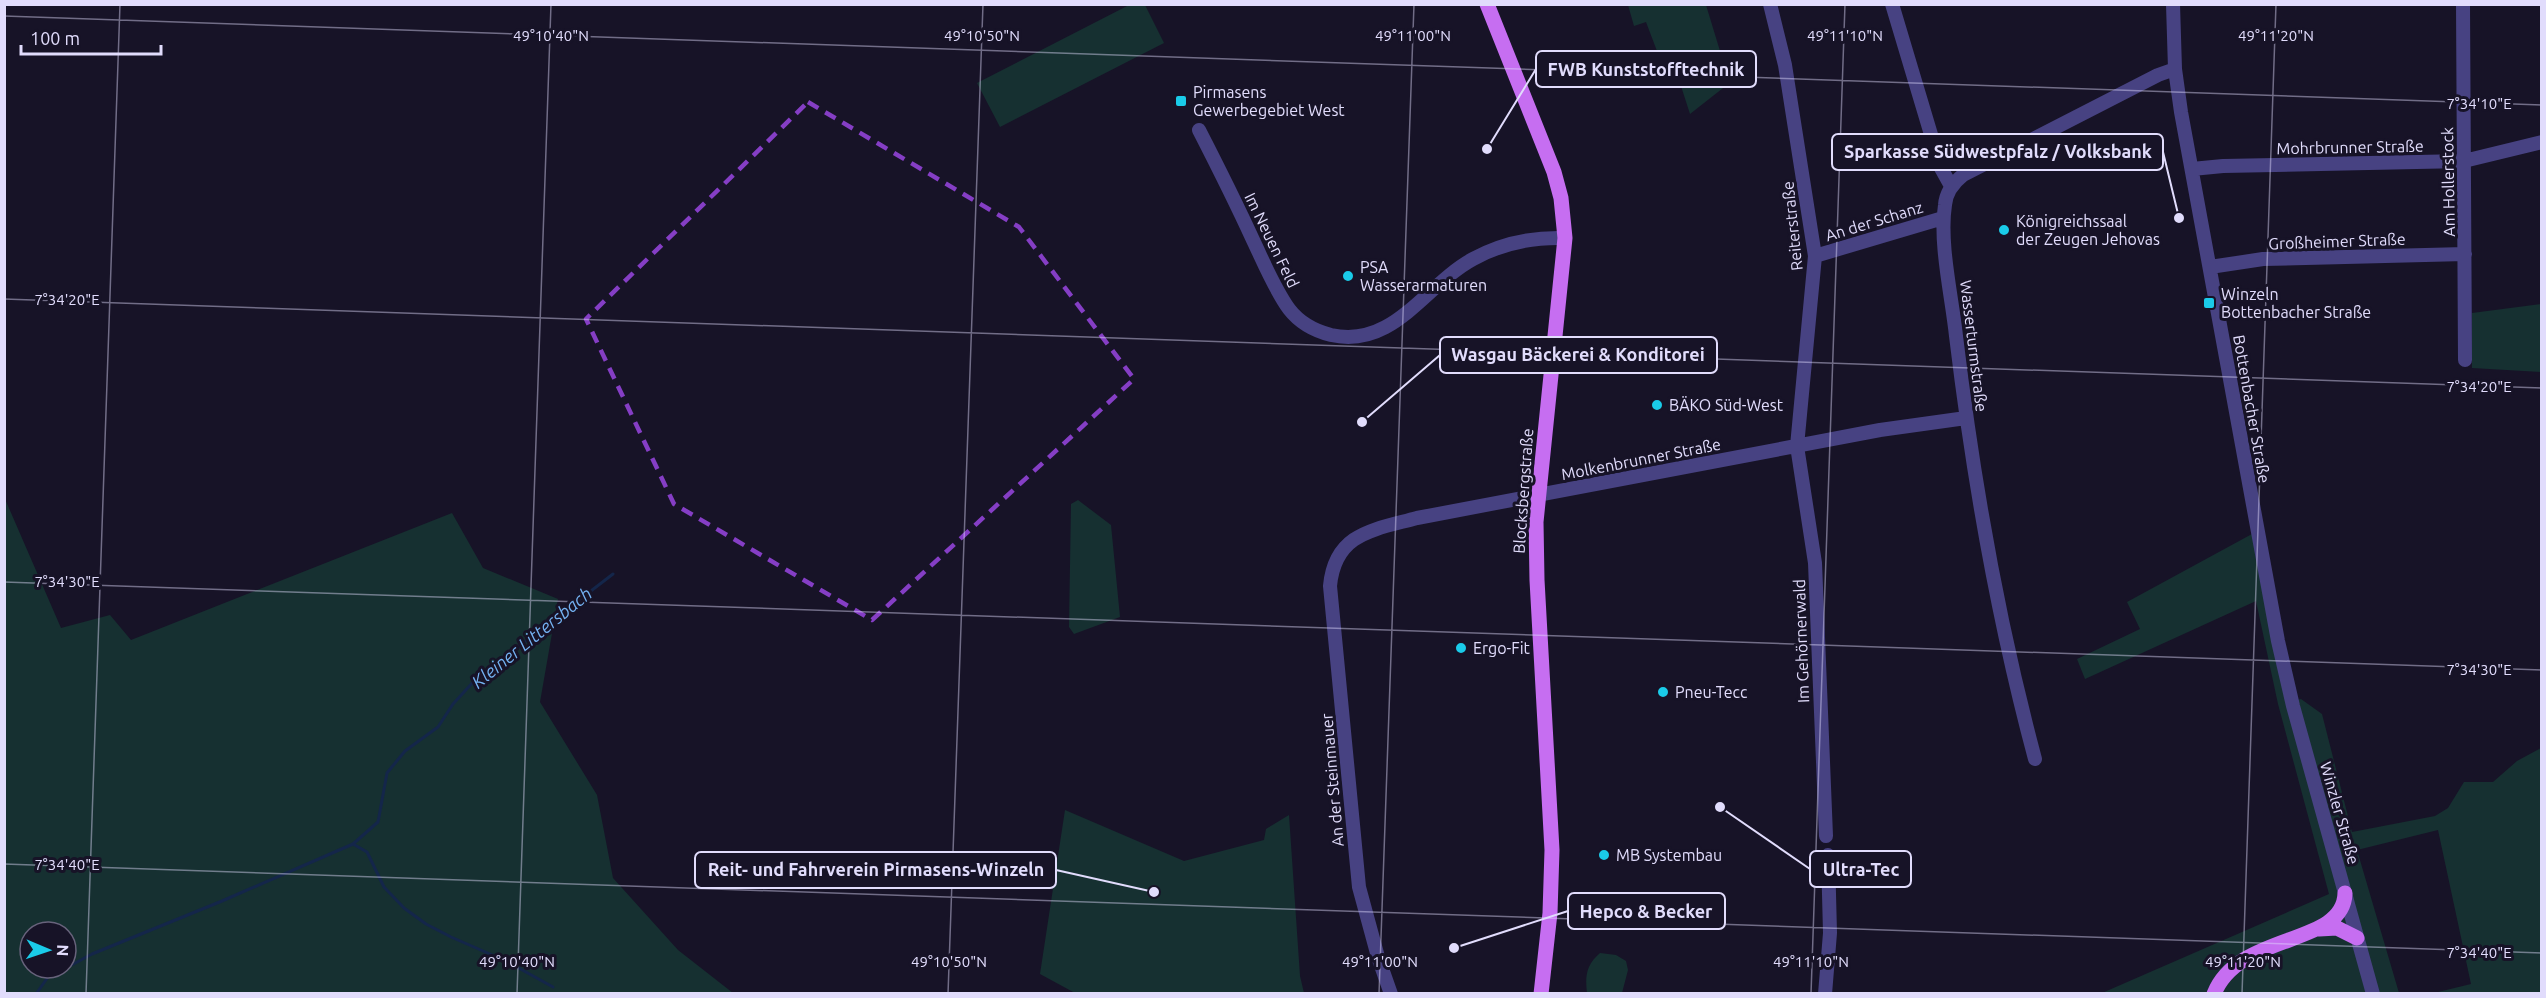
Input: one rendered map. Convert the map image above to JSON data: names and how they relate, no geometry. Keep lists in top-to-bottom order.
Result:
{
  "streets": {
    "main road": ["Blocksbergstraße"],
    "street": [
      "Mohrbrunner Straße",
      "Am Hollerstock",
      "An der Schanz",
      "Reiterstraße",
      "Im Neuen Feld",
      "Großheimer Straße",
      "Wasserturmstraße",
      "Bottenbacher Straße",
      "Molkenbrunner Straße",
      "Im Gehörnerwald",
      "An der Steinmauer",
      "Winzler Straße"
    ]
  },
  "crossings": [
    ["Mohrbrunner Straße", "Am Hollerstock"],
    ["Mohrbrunner Straße", "Bottenbacher Straße"],
    ["Am Hollerstock", "Großheimer Straße"],
    ["An der Schanz", "Reiterstraße"],
    ["An der Schanz", "Wasserturmstraße"],
    ["Reiterstraße", "Molkenbrunner Straße"],
    ["Reiterstraße", "Im Gehörnerwald"],
    ["Im Neuen Feld", "Blocksbergstraße"],
    ["Großheimer Straße", "Bottenbacher Straße"],
    ["Wasserturmstraße", "Molkenbrunner Straße"],
    ["Bottenbacher Straße", "Winzler Straße"],
    ["Molkenbrunner Straße", "Blocksbergstraße"],
    ["Molkenbrunner Straße", "Im Gehörnerwald"],
    ["Molkenbrunner Straße", "An der Steinmauer"]
  ],
  "water": ["Kleiner Littersbach"],
  "places": {
    "transit": ["Pirmasens Gewerbegebiet West", "Winzeln Bottenbacher Straße"],
    "other": [
      "FWB Kunststofftechnik",
      "Sparkasse Südwestpfalz / Volksbank",
      "Königreichssaal der Zeugen Jehovas",
      "PSA Wasserarmaturen",
      "BÄKO Süd-West",
      "Wasgau Bäckerei & Konditorei",
      "Ergo-Fit",
      "Pneu-Tecc",
      "Ultra-Tec",
      "MB Systembau",
      "Reit- und Fahrverein Pirmasens-Winzeln",
      "Hepco & Becker"
    ]
  },
  "scale_bar": "100 m",
  "north": "right",
  "coordinates": [
    "49°10'40\"N",
    "49°10'50\"N",
    "49°11'00\"N",
    "49°11'10\"N",
    "49°11'20\"N",
    "7°34'10\"E",
    "7°34'20\"E",
    "7°34'30\"E",
    "7°34'40\"E"
  ]
}
